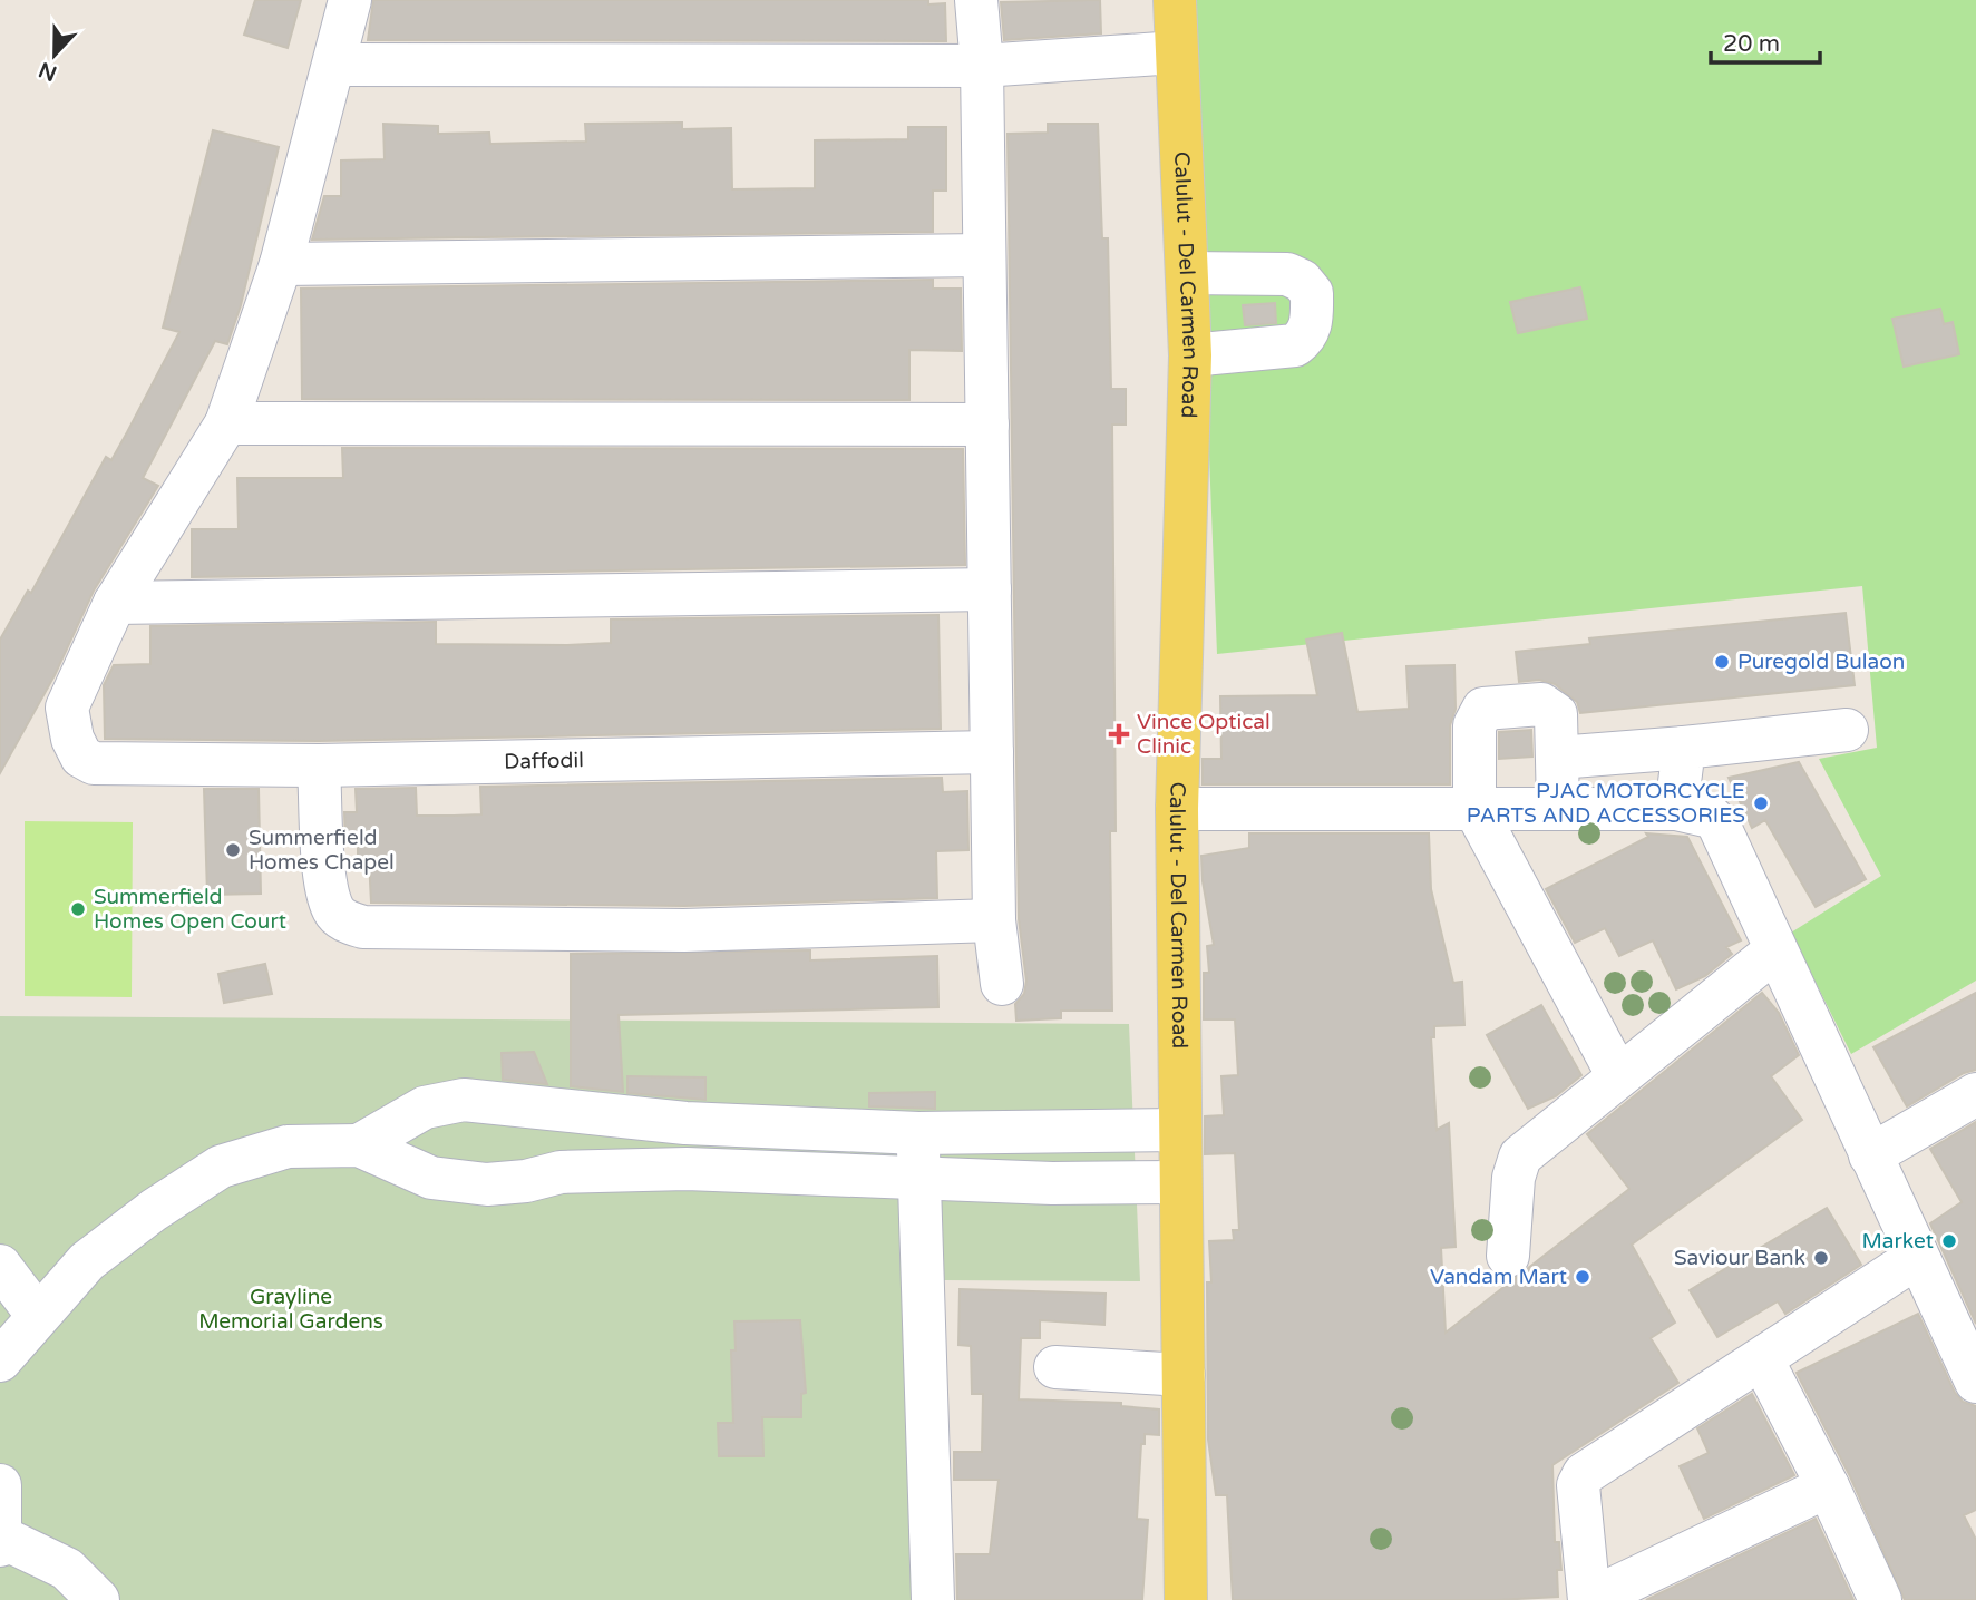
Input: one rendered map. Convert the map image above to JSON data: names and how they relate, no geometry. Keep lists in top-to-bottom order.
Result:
{
  "streets": {
    "main road": ["Calulut - Del Carmen Road"],
    "street": ["Daffodil"]
  },
  "parks": ["Grayline Memorial Gardens"],
  "places": {
    "other": [
      "Puregold Bulaon",
      "PJAC MOTORCYCLE PARTS AND ACCESSORIES",
      "Summerfield Homes Chapel",
      "Summerfield Homes Open Court",
      "Market",
      "Saviour Bank",
      "Vandam Mart"
    ],
    "health": ["Vince Optical Clinic"]
  },
  "scale_bar": "20 m",
  "north": "bottom"
}
